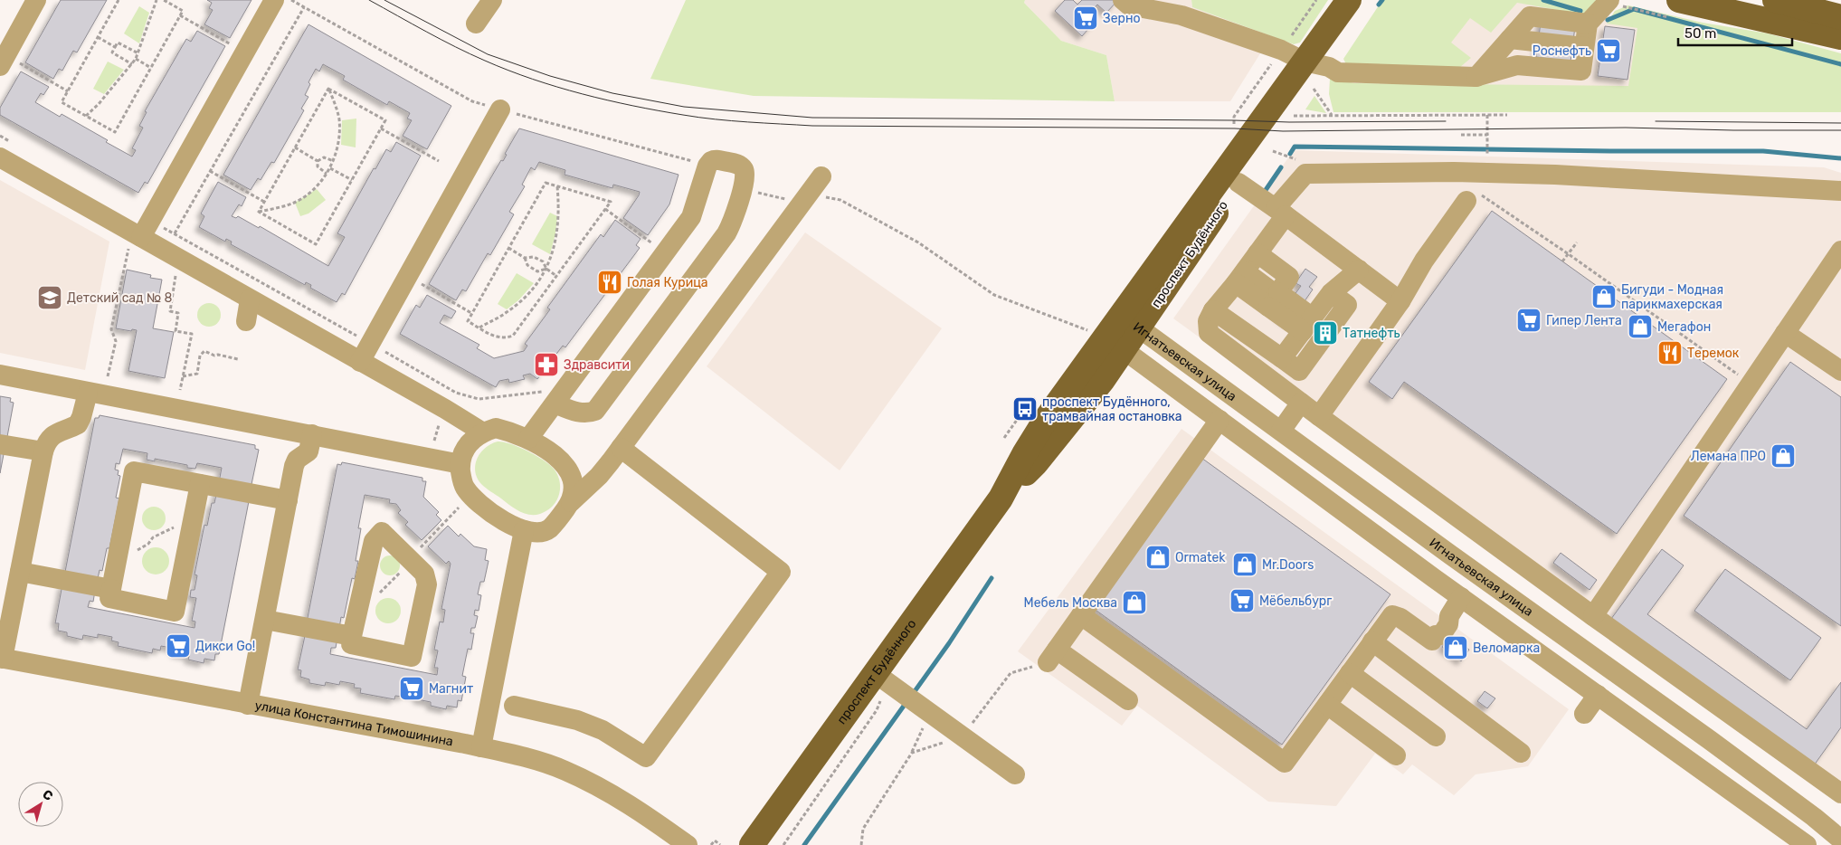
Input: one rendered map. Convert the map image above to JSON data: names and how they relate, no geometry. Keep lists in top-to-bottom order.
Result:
{
  "streets": {
    "main road": ["проспект Будённого"],
    "street": ["Игнатьевская улица", "улица Константина Тимошинина"]
  },
  "crossings": [
    ["проспект Будённого", "Игнатьевская улица"]
  ],
  "places": {
    "supermarket": [
      "Зерно",
      "Роснефть",
      "Гипер Лента",
      "Мёбельбург",
      "Дикси Go!",
      "Магнит"
    ],
    "restaurant": ["Голая Курица", "Теремок"],
    "shop": [
      "Бигуди - Модная парикмахерская",
      "Мегафон",
      "Лемана ПРО",
      "Ormatek",
      "Mr.Doors",
      "Мебель Москва",
      "Веломарка"
    ],
    "school or university": ["Детский сад № 8"],
    "building": ["Татнефть"],
    "pharmacy": ["Здравсити"],
    "bus stop": ["проспект Будённого, трамвайная остановка"]
  },
  "scale_bar": "50 m",
  "north": "top right"
}
